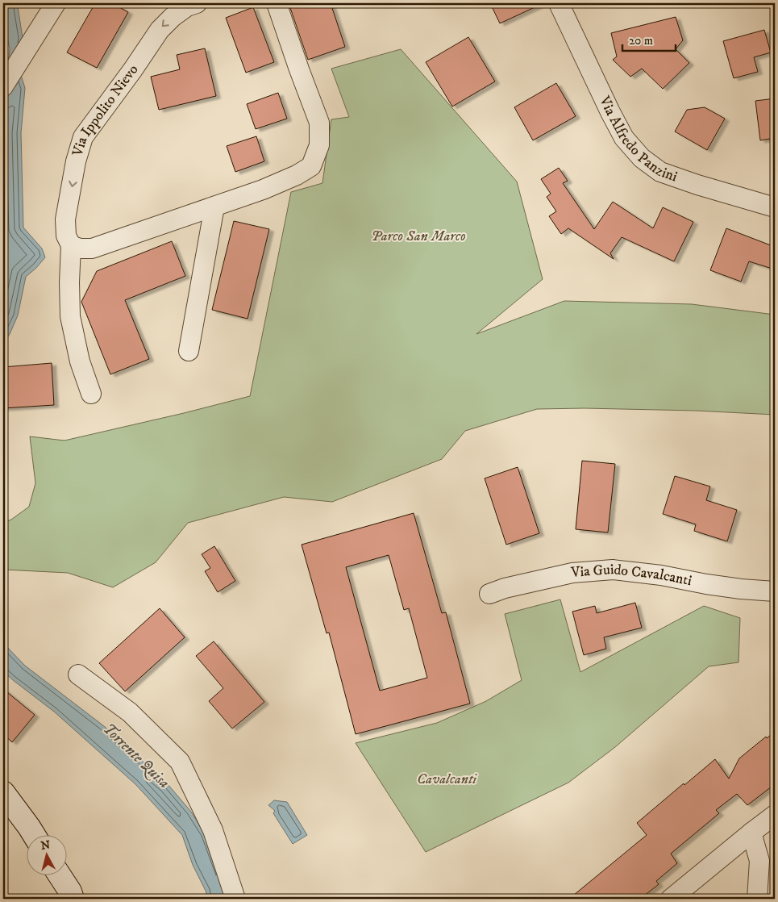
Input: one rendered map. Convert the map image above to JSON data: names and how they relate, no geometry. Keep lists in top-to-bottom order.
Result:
{
  "streets": {
    "street": ["Via Ippolito Nievo", "Via Alfredo Panzini", "Via Guido Cavalcanti"]
  },
  "water": ["Torrente Quisa"],
  "parks": ["Parco San Marco", "Cavalcanti"],
  "scale_bar": "20 m",
  "north": "top"
}
